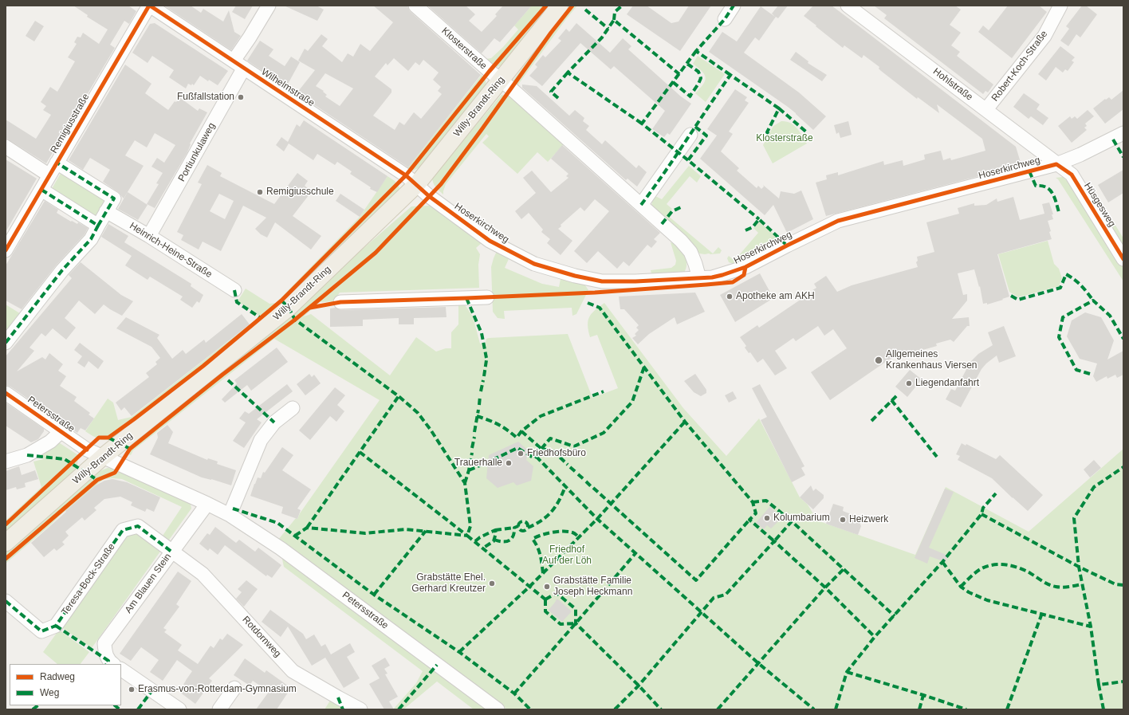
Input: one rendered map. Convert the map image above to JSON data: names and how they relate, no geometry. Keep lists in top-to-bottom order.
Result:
{
  "streets": {
    "main road": ["Willy-Brandt-Ring"],
    "street": [
      "Klosterstraße",
      "Robert-Koch-Straße",
      "Hohlstraße",
      "Wilhelmstraße",
      "Remigiusstraße",
      "Portiunkulaweg",
      "Hoserkirchweg",
      "Hüsgesweg",
      "Heinrich-Heine-Straße",
      "Petersstraße",
      "Teresa-Bock-Straße",
      "Am Blauen Stein",
      "Rotdornweg"
    ]
  },
  "crossings": [
    ["Klosterstraße", "Willy-Brandt-Ring"],
    ["Klosterstraße", "Hoserkirchweg"],
    ["Robert-Koch-Straße", "Hohlstraße"],
    ["Hohlstraße", "Hoserkirchweg"],
    ["Hohlstraße", "Hüsgesweg"],
    ["Wilhelmstraße", "Willy-Brandt-Ring"],
    ["Wilhelmstraße", "Remigiusstraße"],
    ["Wilhelmstraße", "Portiunkulaweg"],
    ["Wilhelmstraße", "Hoserkirchweg"],
    ["Willy-Brandt-Ring", "Hoserkirchweg"],
    ["Willy-Brandt-Ring", "Petersstraße"],
    ["Portiunkulaweg", "Heinrich-Heine-Straße"],
    ["Hoserkirchweg", "Hüsgesweg"],
    ["Petersstraße", "Am Blauen Stein"],
    ["Teresa-Bock-Straße", "Am Blauen Stein"],
    ["Teresa-Bock-Straße", "Rotdornweg"],
    ["Am Blauen Stein", "Rotdornweg"]
  ],
  "parks": ["Klosterstraße", "Friedhof Auf der Löh"],
  "places": [
    "Fußfallstation",
    "Remigiusschule",
    "Apotheke am AKH",
    "Allgemeines Krankenhaus Viersen",
    "Liegendanfahrt",
    "Friedhofsbüro",
    "Trauerhalle",
    "Kolumbarium",
    "Heizwerk",
    "Grabstätte Ehel. Gerhard Kreutzer",
    "Grabstätte Familie Joseph Heckmann",
    "Erasmus-von-Rotterdam-Gymnasium"
  ],
  "legend": ["Radweg", "Weg"]
}
